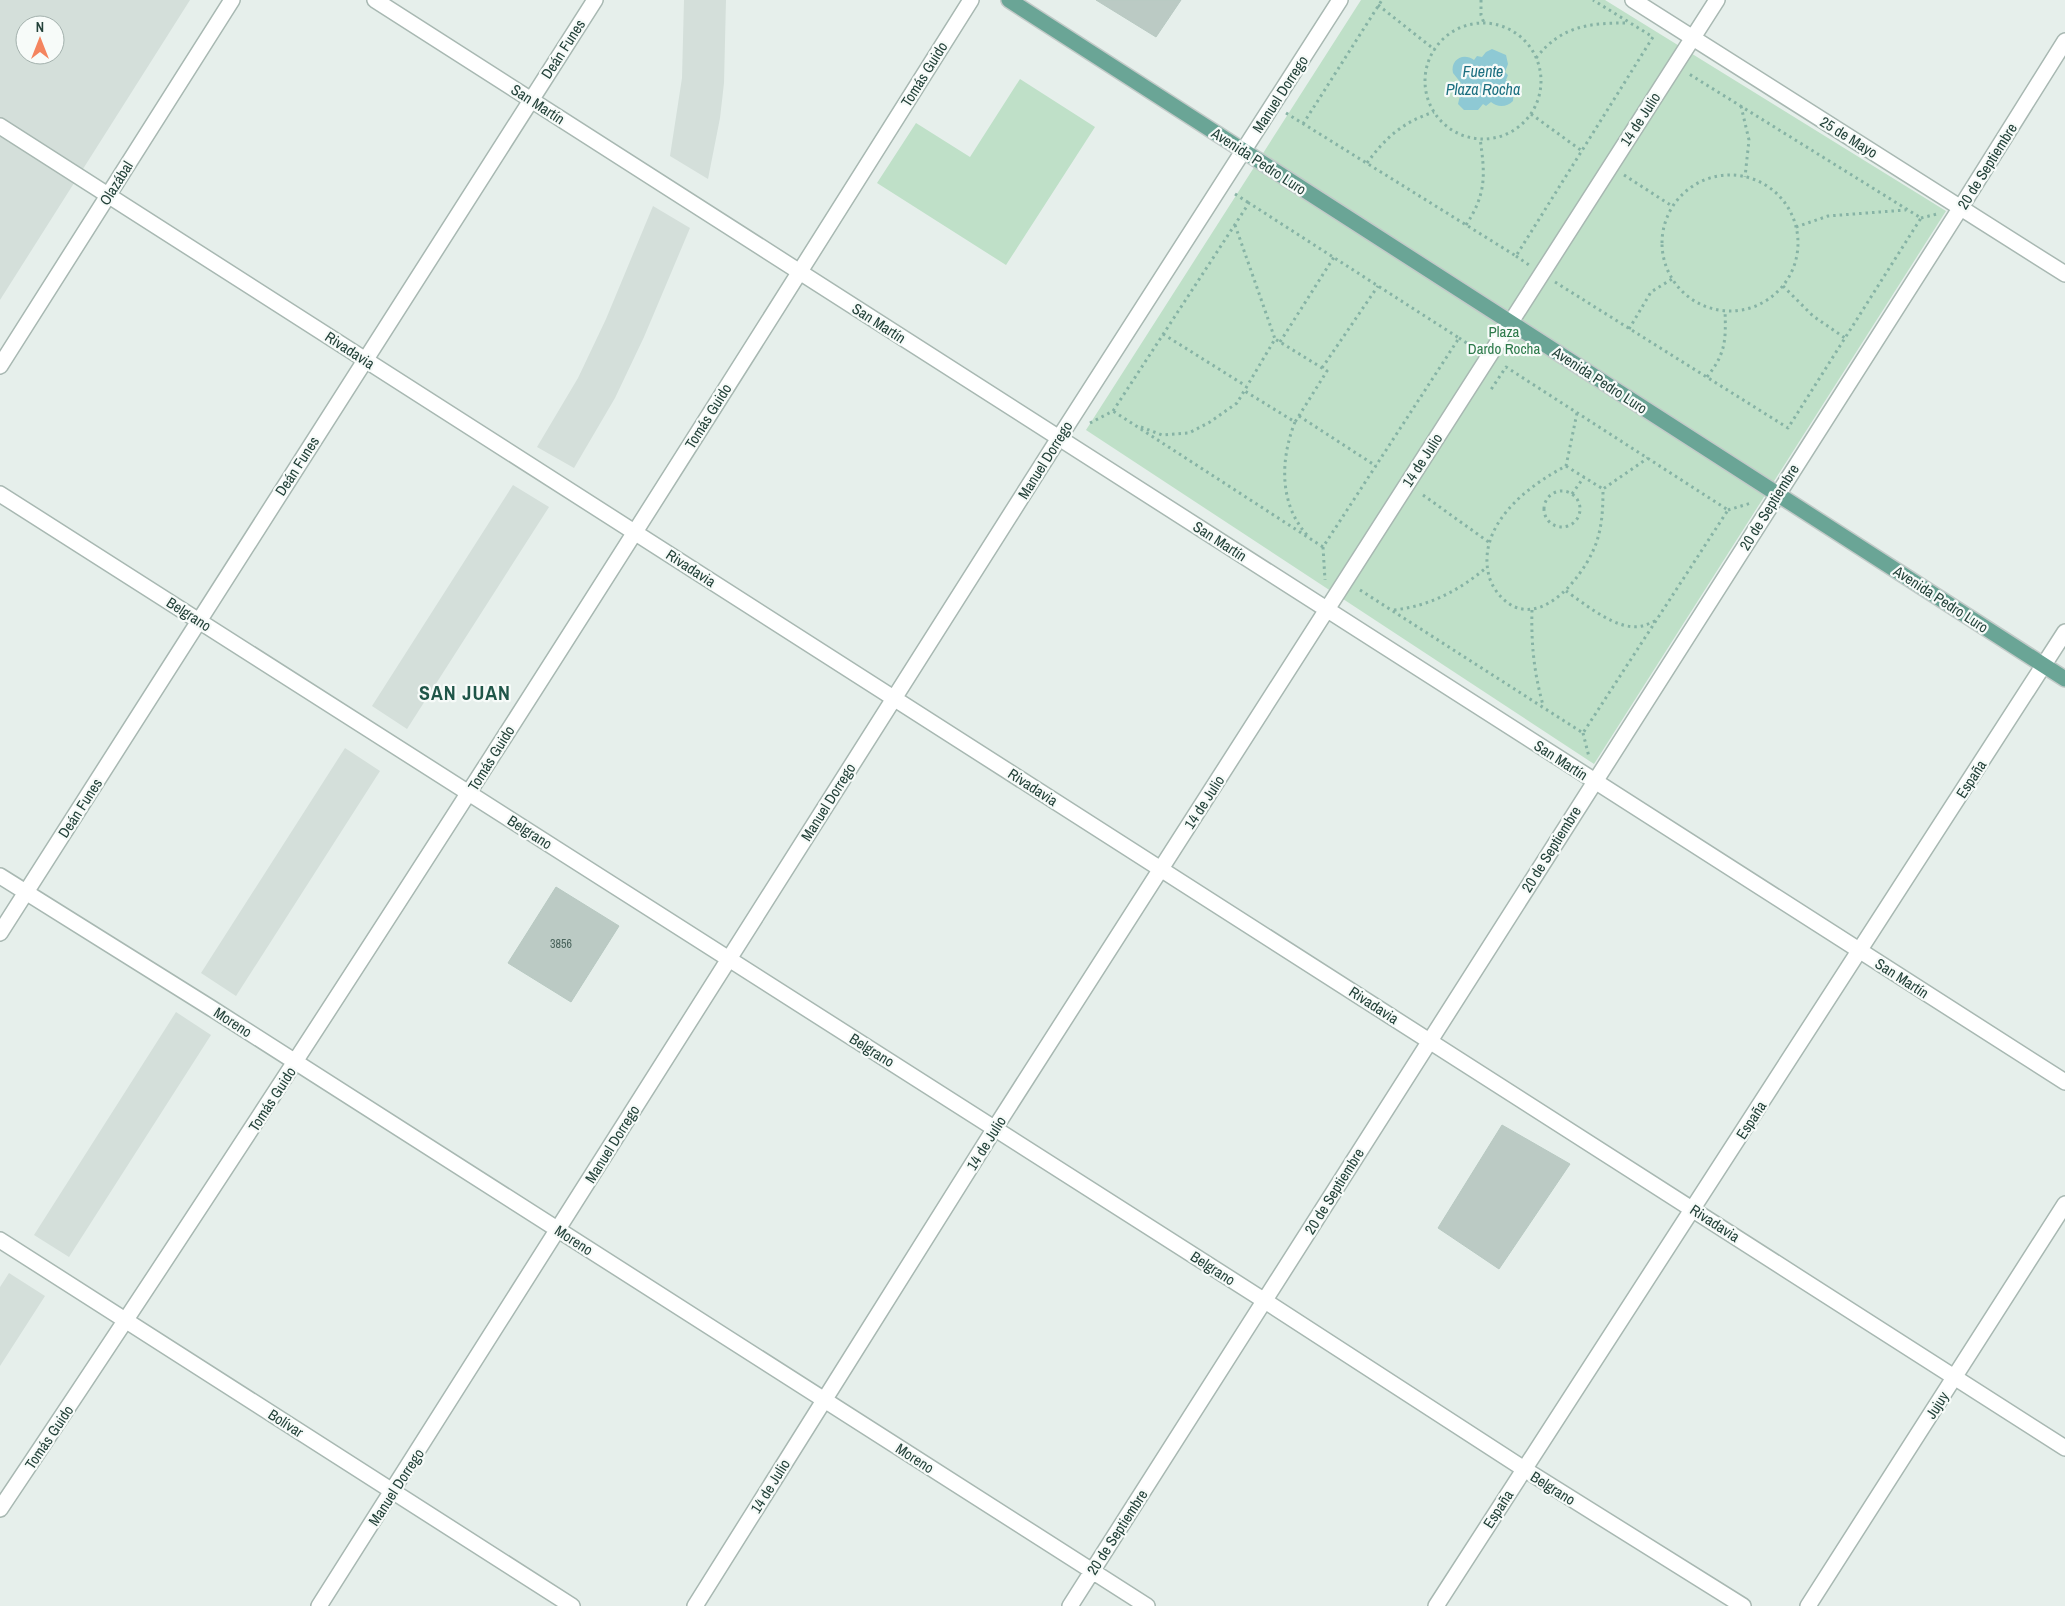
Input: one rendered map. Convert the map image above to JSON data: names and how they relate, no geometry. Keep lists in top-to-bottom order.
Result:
{
  "streets": {
    "main road": ["Avenida Pedro Luro"],
    "street": [
      "Deán Funes",
      "Tomás Guido",
      "Manuel Dorrego",
      "San Martín",
      "14 de Julio",
      "25 de Mayo",
      "20 de Septiembre",
      "Olazábal",
      "Rivadavia",
      "Belgrano",
      "España",
      "Moreno",
      "Jujuy",
      "Bolívar"
    ]
  },
  "crossings": [
    ["Deán Funes", "San Martín"],
    ["Deán Funes", "Rivadavia"],
    ["Deán Funes", "Belgrano"],
    ["Deán Funes", "Moreno"],
    ["Tomás Guido", "San Martín"],
    ["Tomás Guido", "Rivadavia"],
    ["Tomás Guido", "Belgrano"],
    ["Tomás Guido", "Moreno"],
    ["Tomás Guido", "Bolívar"],
    ["Manuel Dorrego", "San Martín"],
    ["Manuel Dorrego", "Avenida Pedro Luro"],
    ["Manuel Dorrego", "Rivadavia"],
    ["Manuel Dorrego", "Belgrano"],
    ["Manuel Dorrego", "Moreno"],
    ["Manuel Dorrego", "Bolívar"],
    ["San Martín", "14 de Julio"],
    ["San Martín", "20 de Septiembre"],
    ["San Martín", "España"],
    ["14 de Julio", "25 de Mayo"],
    ["14 de Julio", "Avenida Pedro Luro"],
    ["14 de Julio", "Rivadavia"],
    ["14 de Julio", "Belgrano"],
    ["14 de Julio", "Moreno"],
    ["25 de Mayo", "20 de Septiembre"],
    ["Avenida Pedro Luro", "20 de Septiembre"],
    ["Avenida Pedro Luro", "España"],
    ["20 de Septiembre", "Rivadavia"],
    ["20 de Septiembre", "Belgrano"],
    ["20 de Septiembre", "Moreno"],
    ["Olazábal", "Rivadavia"],
    ["Rivadavia", "España"],
    ["Rivadavia", "Jujuy"],
    ["Belgrano", "España"]
  ],
  "districts": ["SAN JUAN"],
  "water": ["Fuente Plaza Rocha"],
  "parks": ["Plaza Dardo Rocha"],
  "house_numbers": ["3856"],
  "north": "top"
}
